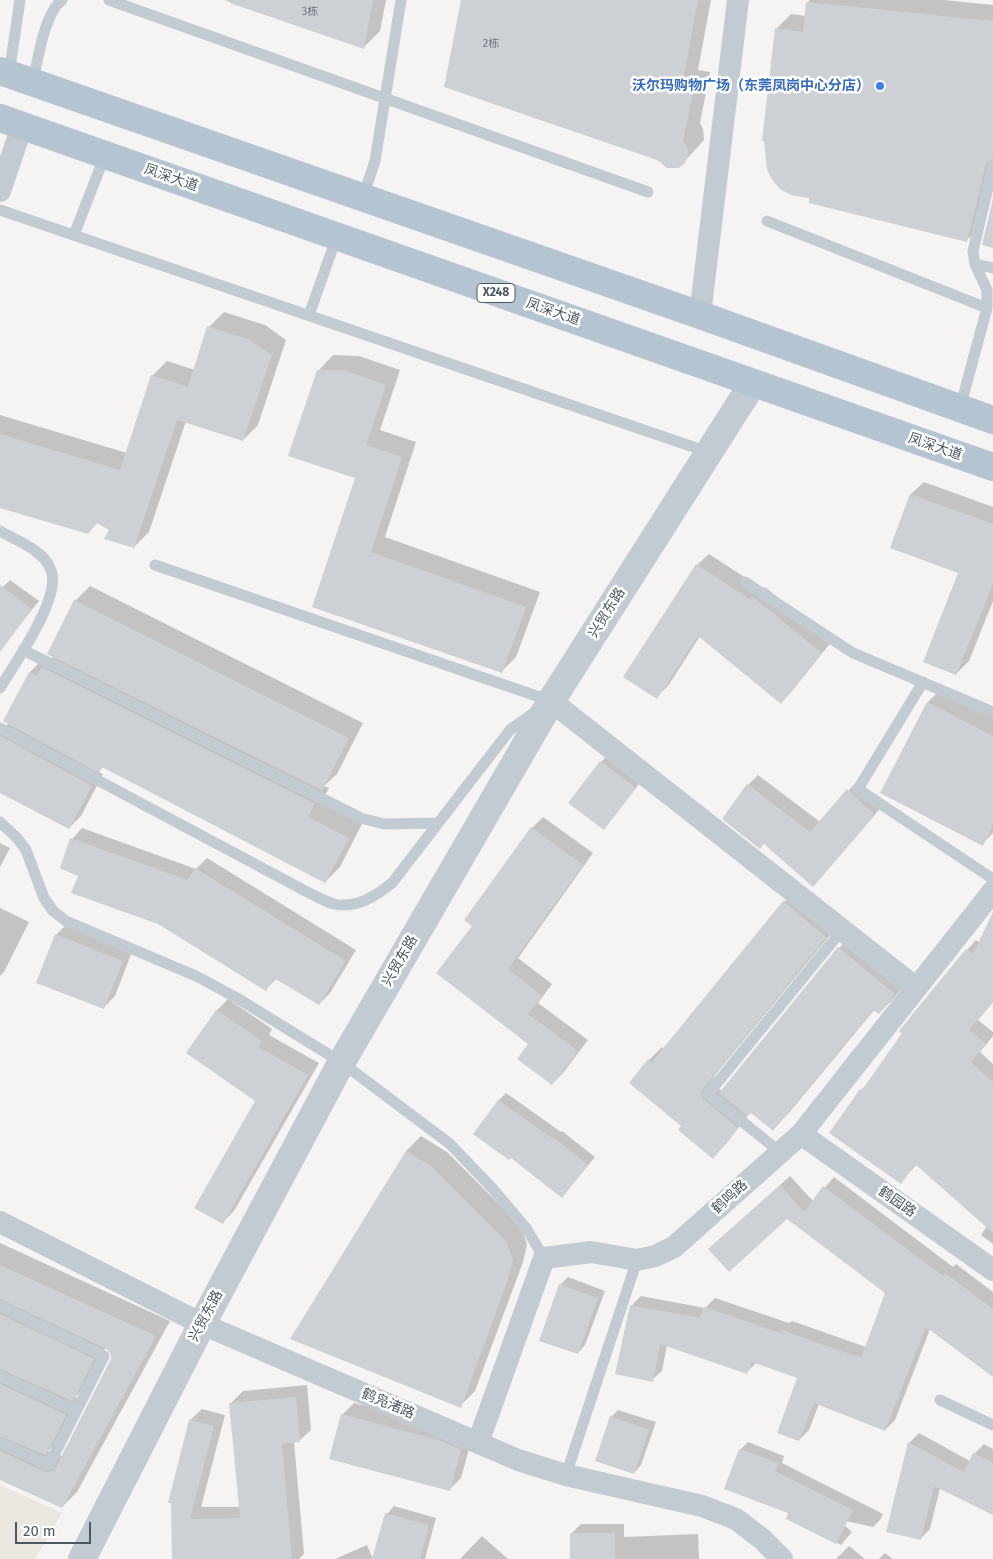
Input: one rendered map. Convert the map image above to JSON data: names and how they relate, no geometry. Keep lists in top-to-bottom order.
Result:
{
  "streets": {
    "main road": ["凤深大道", "X248"],
    "street": [
      "兴贸东路",
      "鹤鸣路",
      "鹤园路",
      "鹤凫渚路"
    ]
  },
  "crossings": [
    ["凤深大道", "兴贸东路"],
    ["兴贸东路", "鹤凫渚路"],
    ["鹤鸣路", "鹤园路"]
  ],
  "places": ["沃尔玛购物广场（东莞凤岗中心分店）"],
  "house_numbers": ["3栋", "2栋"],
  "scale_bar": "20 m"
}
